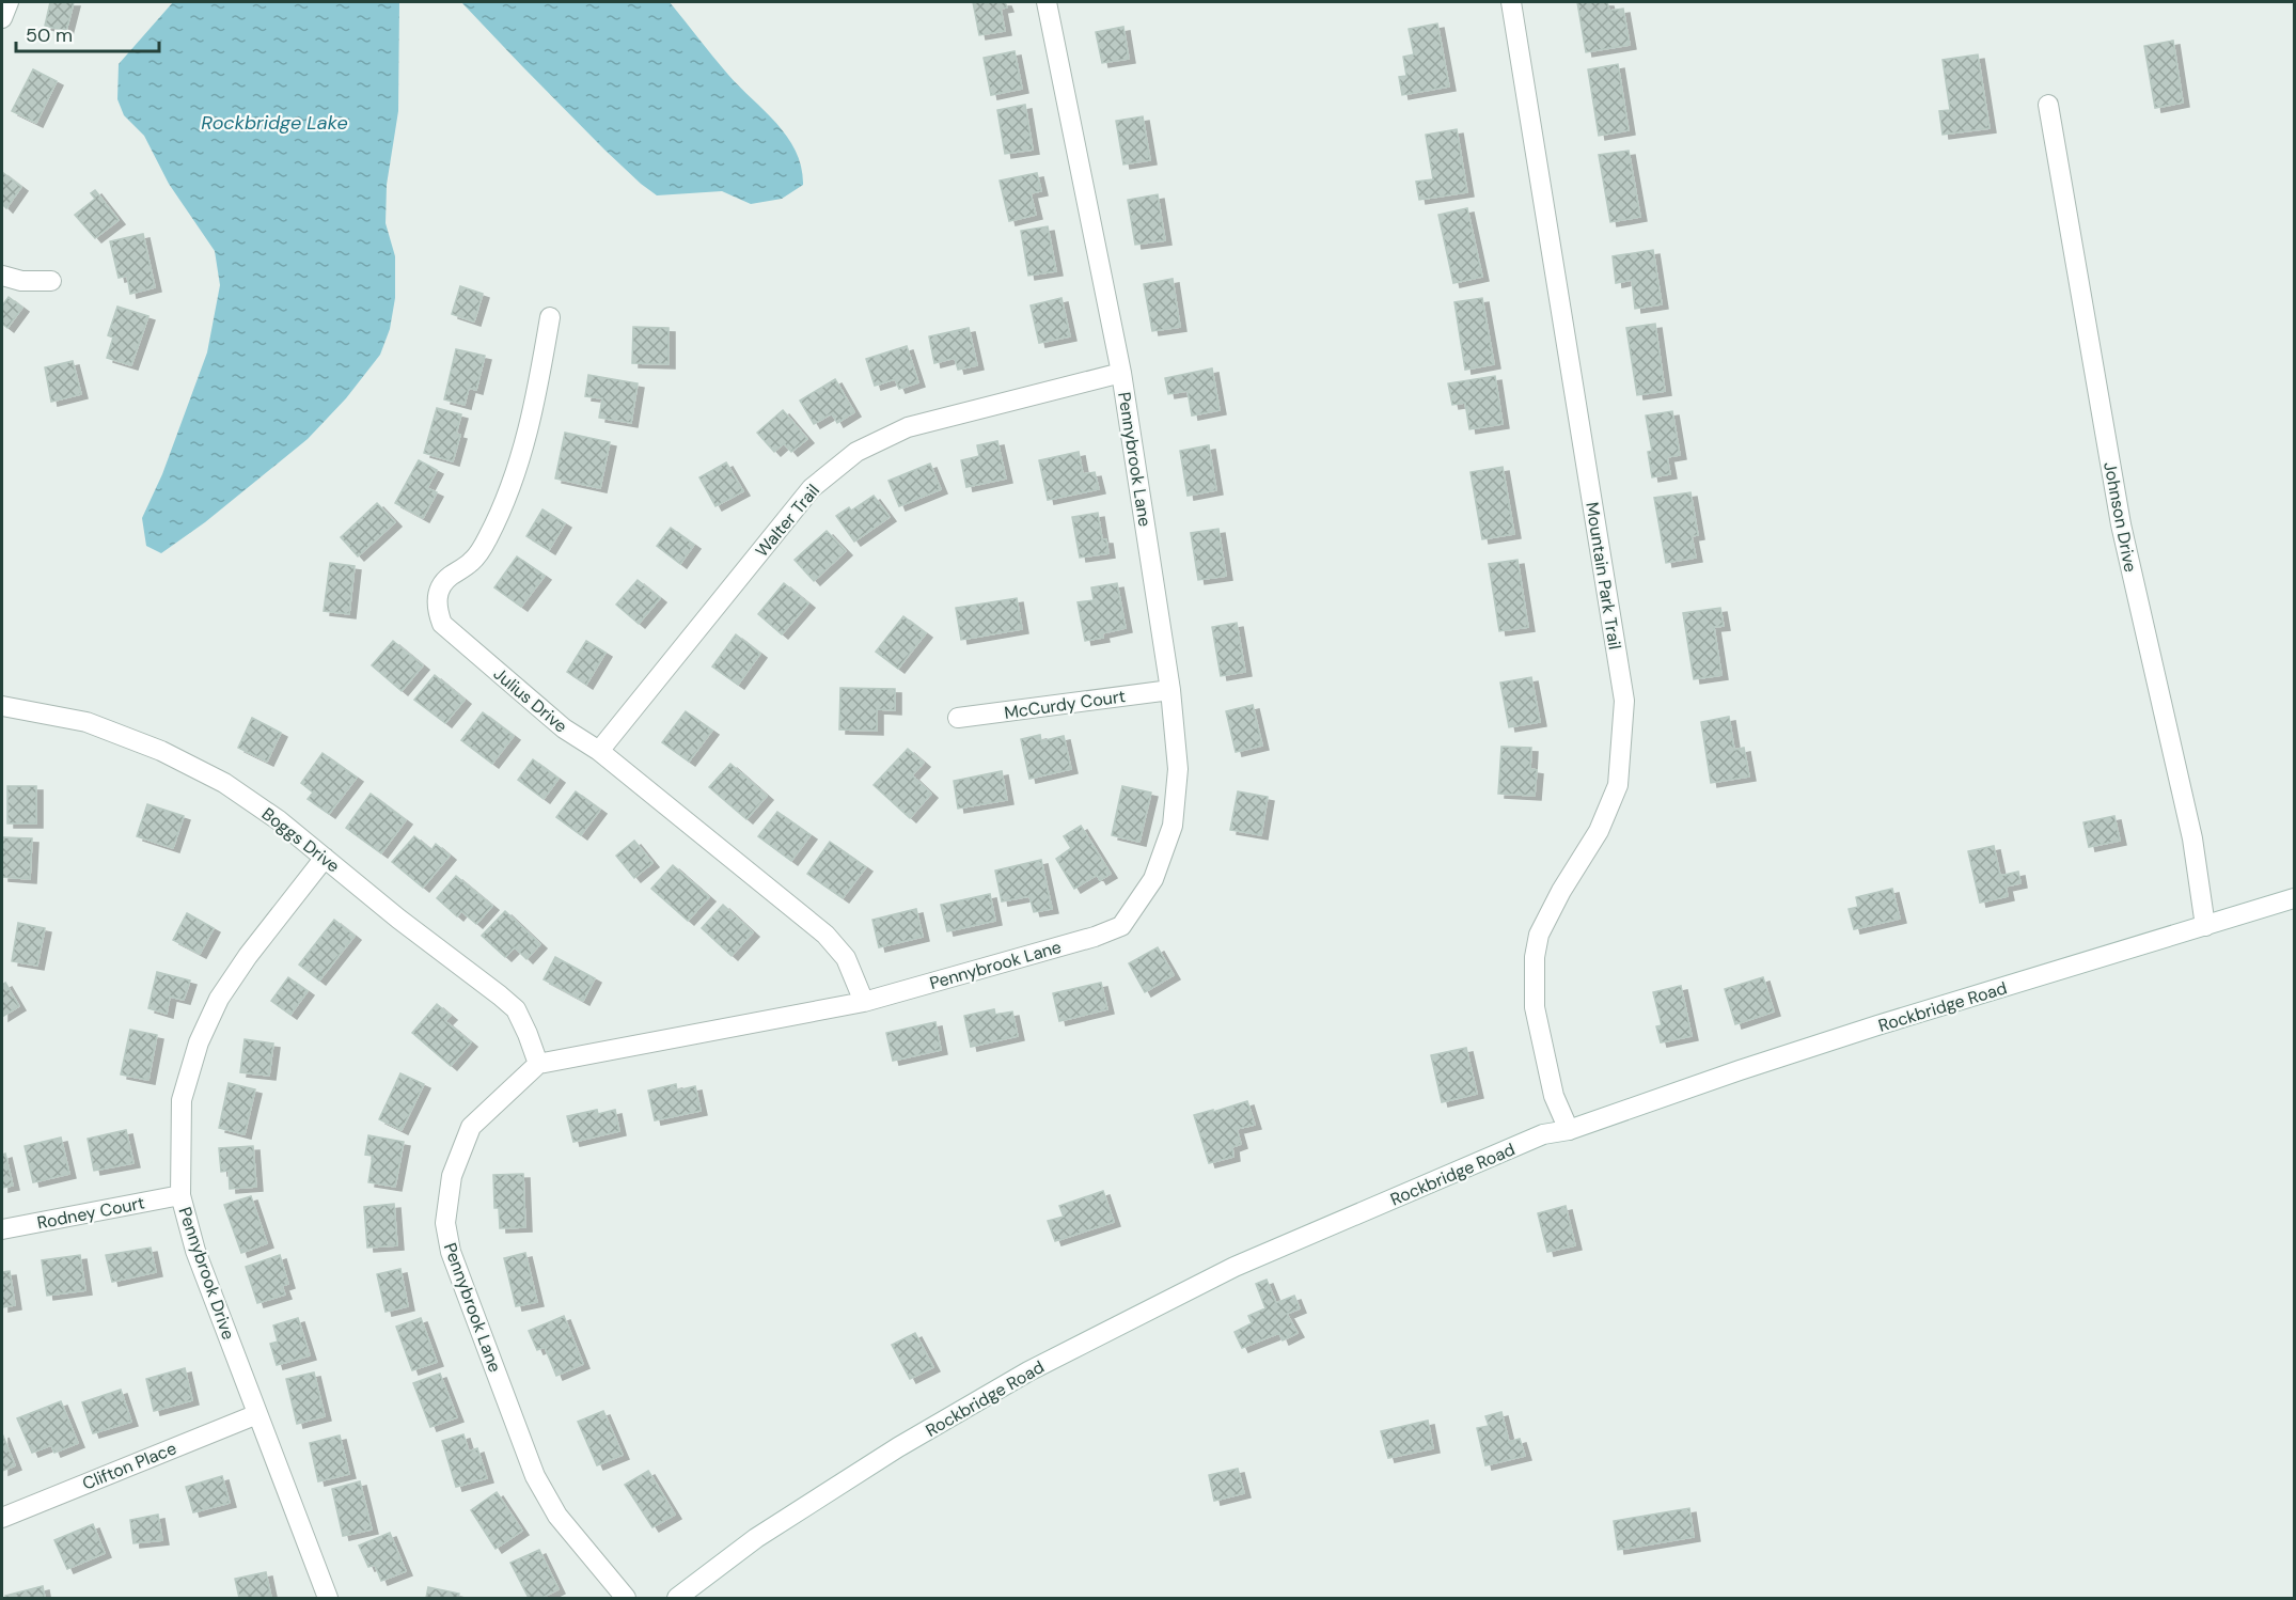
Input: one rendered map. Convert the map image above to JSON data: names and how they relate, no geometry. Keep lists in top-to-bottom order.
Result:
{
  "streets": {
    "street": [
      "Pennybrook Lane",
      "Johnson Drive",
      "Walter Trail",
      "Mountain Park Trail",
      "Julius Drive",
      "McCurdy Court",
      "Boggs Drive",
      "Rockbridge Road",
      "Rodney Court",
      "Pennybrook Drive",
      "Clifton Place"
    ]
  },
  "crossings": [
    ["Pennybrook Lane", "Walter Trail"],
    ["Pennybrook Lane", "Julius Drive"],
    ["Pennybrook Lane", "McCurdy Court"],
    ["Pennybrook Lane", "Boggs Drive"],
    ["Johnson Drive", "Rockbridge Road"],
    ["Walter Trail", "Julius Drive"],
    ["Mountain Park Trail", "Rockbridge Road"],
    ["Boggs Drive", "Pennybrook Drive"],
    ["Rodney Court", "Pennybrook Drive"],
    ["Pennybrook Drive", "Clifton Place"]
  ],
  "water": ["Rockbridge Lake"],
  "scale_bar": "50 m"
}
